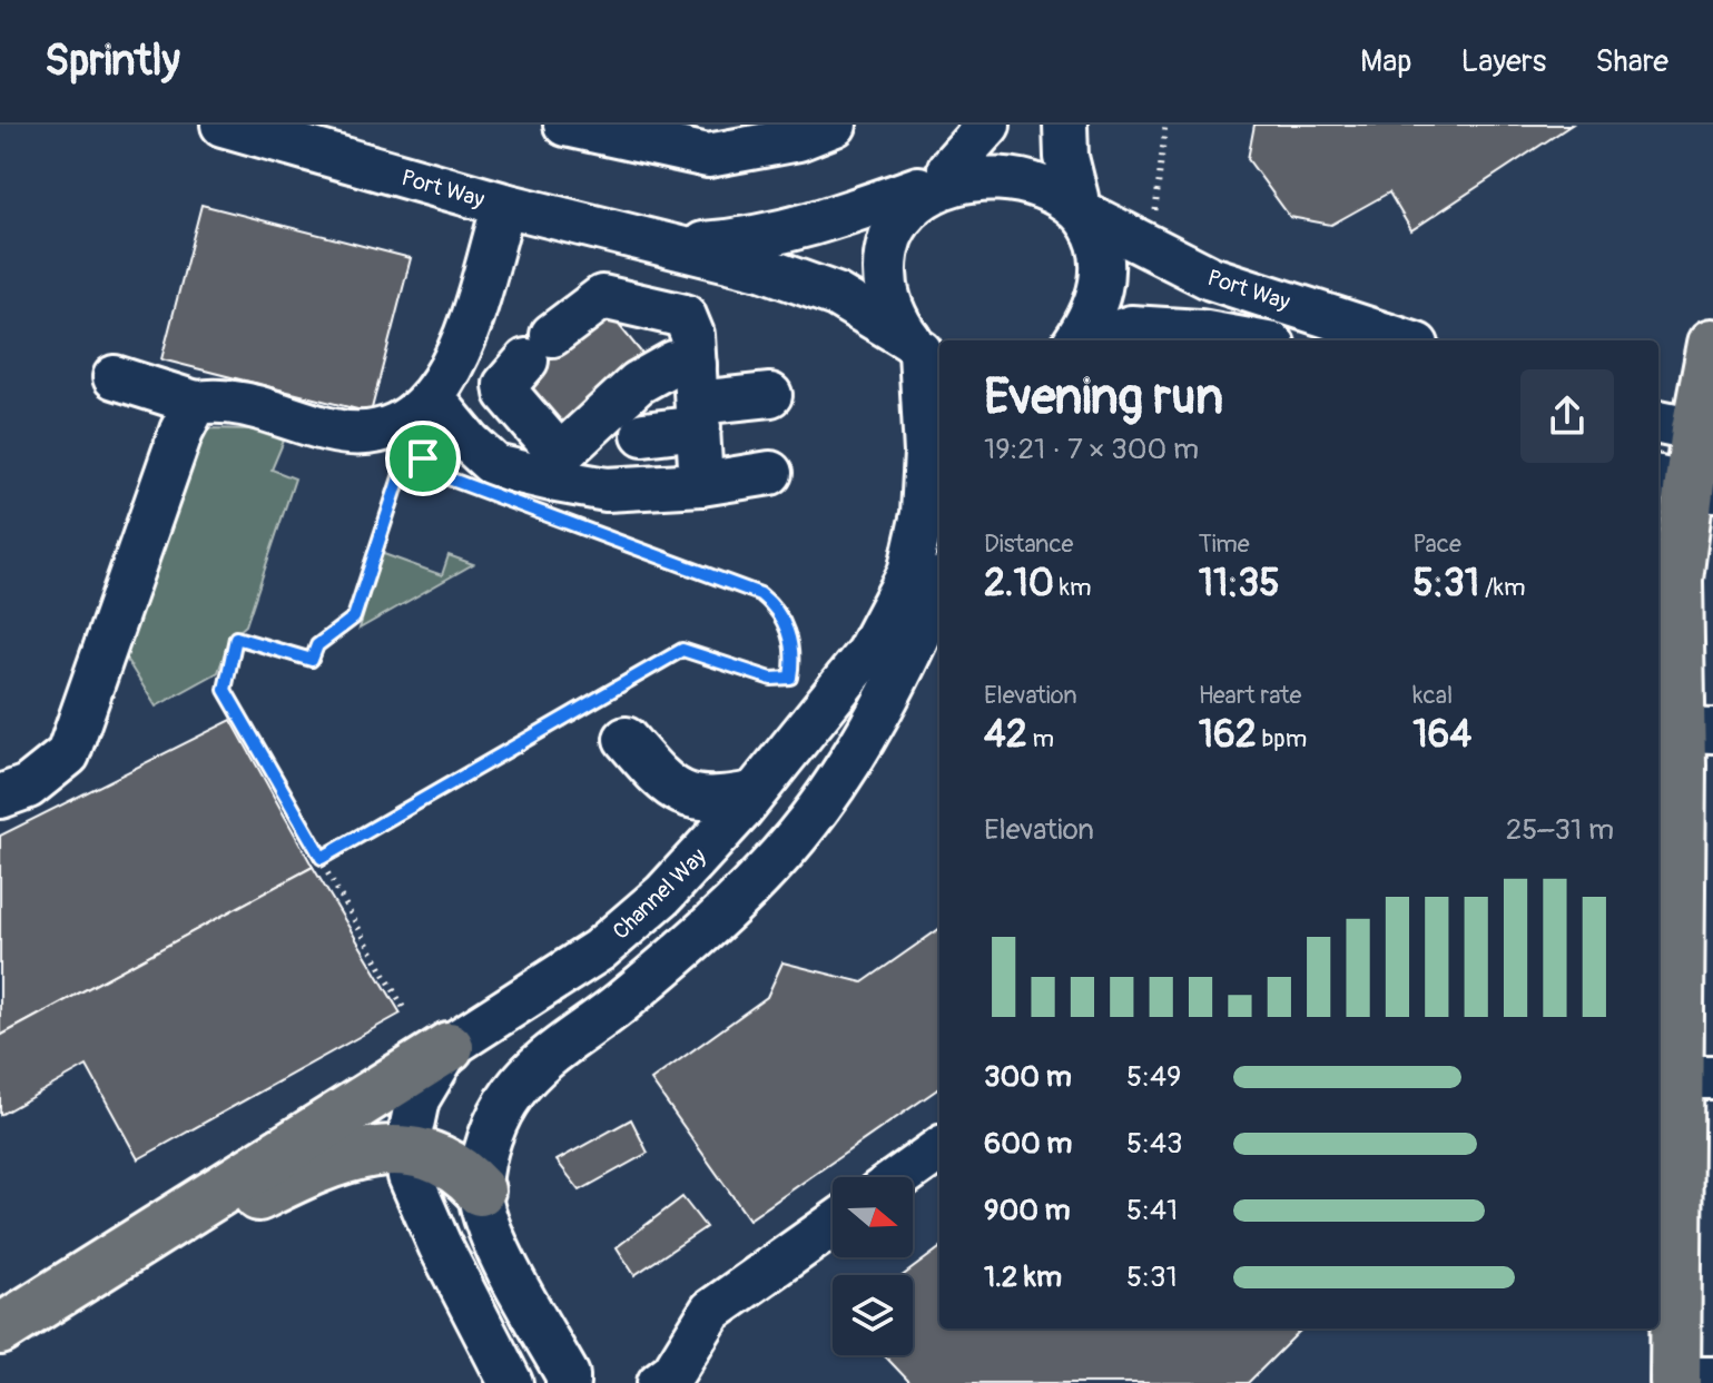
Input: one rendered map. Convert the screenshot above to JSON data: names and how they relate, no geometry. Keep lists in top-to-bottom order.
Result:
{
  "streets": {
    "street": ["Port Way", "Channel Way"]
  },
  "crossings": [
    ["Port Way", "Channel Way"]
  ],
  "north": "right",
  "page": {
    "header": "Sprintly",
    "nav": ["Map", "Layers", "Share"],
    "heading": ["Evening run", "19:21 · 7 × 300 m"],
    "stats": [
      ["Distance", "2.10 km"],
      ["Time", "11:35"],
      ["Pace", "5:31 /km"],
      ["Elevation", "42 m"],
      ["Heart rate", "162 bpm"],
      ["kcal", "164"]
    ],
    "chart": ["Elevation", "25–31 m"],
    "list": [
      {
        "name": "300 m",
        "note": "5:49"
      },
      {
        "name": "600 m",
        "note": "5:43"
      },
      {
        "name": "900 m",
        "note": "5:41"
      },
      {
        "name": "1.2 km",
        "note": "5:31"
      }
    ]
  }
}
